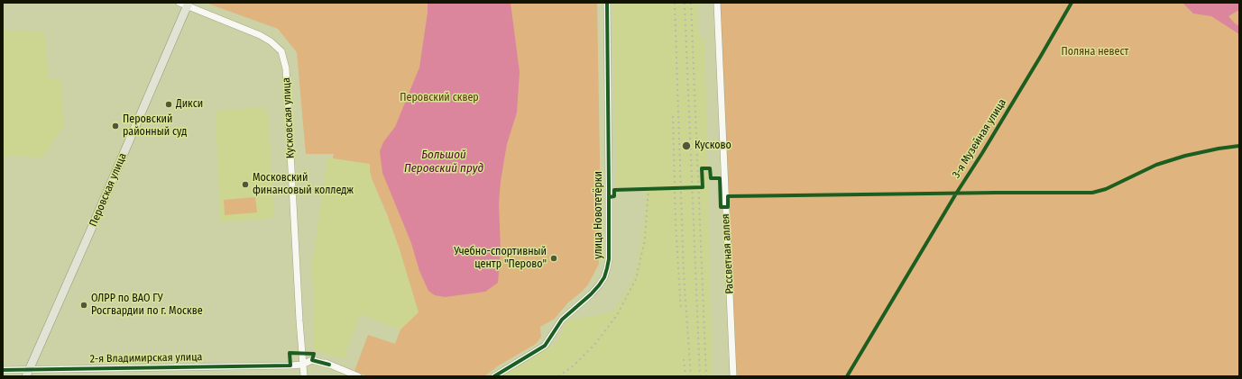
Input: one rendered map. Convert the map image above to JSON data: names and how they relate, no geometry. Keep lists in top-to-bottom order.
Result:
{
  "streets": {
    "main road": ["Перовская улица"],
    "street": [
      "Кусковская улица",
      "улица Новотетёрки",
      "Рассветная аллея",
      "2-я Владимирская улица"
    ],
    "cycle path": ["3-я Музейная улица"]
  },
  "crossings": [
    ["Кусковская улица", "Перовская улица"],
    ["Кусковская улица", "2-я Владимирская улица"],
    ["Перовская улица", "2-я Владимирская улица"]
  ],
  "water": ["Большой Перовский пруд"],
  "parks": ["Поляна невест", "Перовский сквер"],
  "places": [
    "Дикси",
    "Перовский районный суд",
    "Кусково",
    "Московский финансовый колледж",
    "Учебно-спортивный центр \"Перово\"",
    "ОЛРР по ВАО ГУ Росгвардии по г. Москве"
  ]
}
